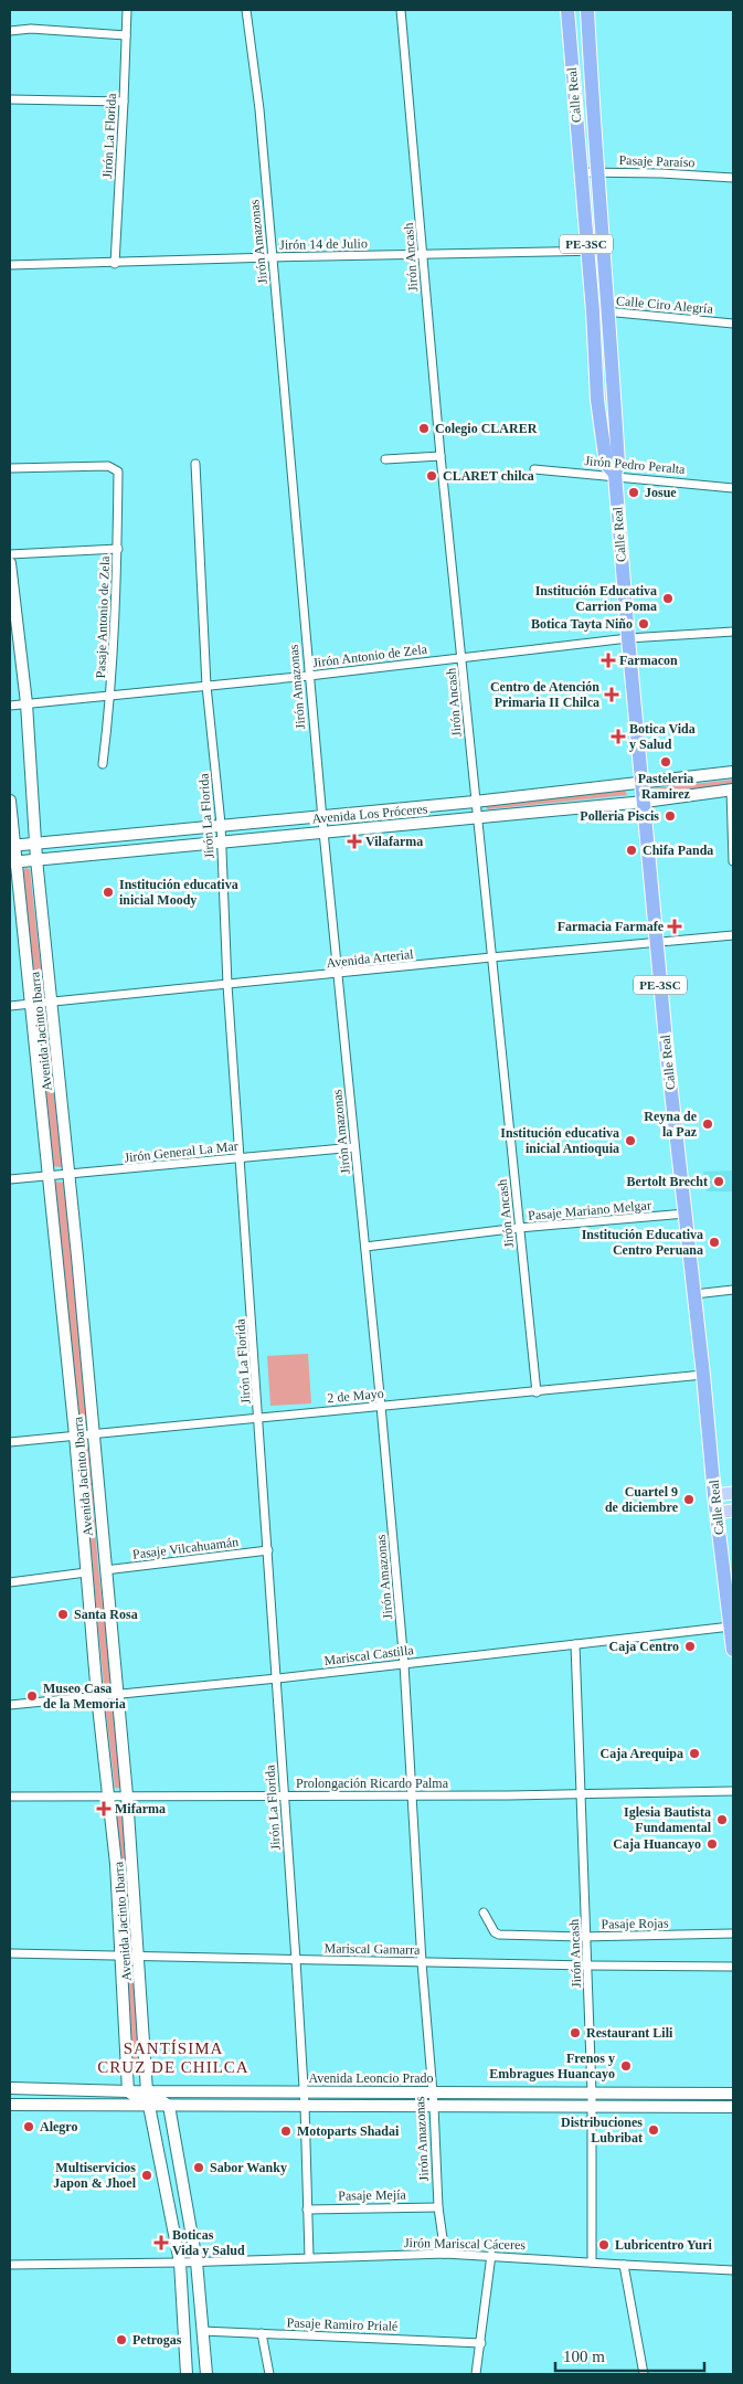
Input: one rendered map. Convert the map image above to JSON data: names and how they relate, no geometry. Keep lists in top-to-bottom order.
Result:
{
  "streets": {
    "highway": ["Calle Real", "PE-3SC"],
    "street": [
      "Jirón La Florida",
      "Pasaje Paraíso",
      "Jirón Amazonas",
      "Jirón 14 de Julio",
      "Jirón Ancash",
      "Calle Ciro Alegría",
      "Jirón Pedro Peralta",
      "Pasaje Antonio de Zela",
      "Jirón Antonio de Zela",
      "Avenida Los Próceres",
      "Avenida Arterial",
      "Avenida Jacinto Ibarra",
      "Jirón General La Mar",
      "Pasaje Mariano Melgar",
      "2 de Mayo",
      "Pasaje Vilcahuamán",
      "Mariscal Castilla",
      "Prolongación Ricardo Palma",
      "Pasaje Rojas",
      "Mariscal Gamarra",
      "Avenida Leoncio Prado",
      "Pasaje Mejía",
      "Jirón Mariscal Cáceres",
      "Pasaje Ramiro Prialé"
    ]
  },
  "crossings": [
    ["Calle Real", "Pasaje Paraíso"],
    ["Calle Real", "Jirón 14 de Julio"],
    ["Calle Real", "Calle Ciro Alegría"],
    ["Calle Real", "Jirón Pedro Peralta"],
    ["Calle Real", "Jirón Antonio de Zela"],
    ["Calle Real", "Avenida Los Próceres"],
    ["Calle Real", "Avenida Arterial"],
    ["Calle Real", "Pasaje Mariano Melgar"],
    ["Calle Real", "2 de Mayo"],
    ["Calle Real", "Mariscal Castilla"],
    ["Jirón La Florida", "Jirón 14 de Julio"],
    ["Jirón La Florida", "Jirón Antonio de Zela"],
    ["Jirón La Florida", "Avenida Los Próceres"],
    ["Jirón La Florida", "Avenida Arterial"],
    ["Jirón La Florida", "Jirón General La Mar"],
    ["Jirón La Florida", "2 de Mayo"],
    ["Jirón La Florida", "Pasaje Vilcahuamán"],
    ["Jirón La Florida", "Mariscal Castilla"],
    ["Jirón La Florida", "Prolongación Ricardo Palma"],
    ["Jirón La Florida", "Mariscal Gamarra"],
    ["Jirón La Florida", "Avenida Leoncio Prado"],
    ["Jirón La Florida", "Pasaje Mejía"],
    ["Jirón La Florida", "Jirón Mariscal Cáceres"],
    ["Jirón Amazonas", "Jirón 14 de Julio"],
    ["Jirón Amazonas", "Jirón Antonio de Zela"],
    ["Jirón Amazonas", "Avenida Los Próceres"],
    ["Jirón Amazonas", "Avenida Arterial"],
    ["Jirón Amazonas", "Jirón General La Mar"],
    ["Jirón Amazonas", "Pasaje Mariano Melgar"],
    ["Jirón Amazonas", "2 de Mayo"],
    ["Jirón Amazonas", "Mariscal Castilla"],
    ["Jirón Amazonas", "Prolongación Ricardo Palma"],
    ["Jirón Amazonas", "Mariscal Gamarra"],
    ["Jirón Amazonas", "Avenida Leoncio Prado"],
    ["Jirón Amazonas", "Pasaje Mejía"],
    ["Jirón Amazonas", "Jirón Mariscal Cáceres"],
    ["Jirón 14 de Julio", "Jirón Ancash"],
    ["Jirón Ancash", "Jirón Antonio de Zela"],
    ["Jirón Ancash", "Avenida Los Próceres"],
    ["Jirón Ancash", "Avenida Arterial"],
    ["Jirón Ancash", "Pasaje Mariano Melgar"],
    ["Jirón Ancash", "2 de Mayo"],
    ["Jirón Ancash", "Mariscal Castilla"],
    ["Jirón Ancash", "Prolongación Ricardo Palma"],
    ["Jirón Ancash", "Pasaje Rojas"],
    ["Jirón Ancash", "Mariscal Gamarra"],
    ["Jirón Ancash", "Avenida Leoncio Prado"],
    ["Jirón Ancash", "Jirón Mariscal Cáceres"],
    ["Pasaje Antonio de Zela", "Jirón Antonio de Zela"],
    ["Jirón Antonio de Zela", "Avenida Jacinto Ibarra"],
    ["Avenida Los Próceres", "Avenida Jacinto Ibarra"],
    ["Avenida Arterial", "Avenida Jacinto Ibarra"],
    ["Avenida Jacinto Ibarra", "Jirón General La Mar"],
    ["Avenida Jacinto Ibarra", "2 de Mayo"],
    ["Avenida Jacinto Ibarra", "Pasaje Vilcahuamán"],
    ["Avenida Jacinto Ibarra", "Mariscal Castilla"],
    ["Avenida Jacinto Ibarra", "Prolongación Ricardo Palma"],
    ["Avenida Jacinto Ibarra", "Mariscal Gamarra"],
    ["Avenida Jacinto Ibarra", "Avenida Leoncio Prado"]
  ],
  "districts": ["SANTÍSIMA CRUZ DE CHILCA"],
  "places": {
    "other": [
      "Colegio CLARER",
      "CLARET chilca",
      "Josue",
      "Institución Educativa Carrion Poma",
      "Botica Tayta Niño",
      "Pasteleria Ramirez",
      "Polleria Piscis",
      "Chifa Panda",
      "Institución educativa inicial Moody",
      "Reyna de la Paz",
      "Institución educativa inicial Antioquia",
      "Bertolt Brecht",
      "Institución Educativa Centro Peruana",
      "Cuartel 9 de diciembre",
      "Santa Rosa",
      "Caja Centro",
      "Museo Casa de la Memoria",
      "Caja Arequipa",
      "Iglesia Bautista Fundamental",
      "Caja Huancayo",
      "Restaurant Lili",
      "Frenos y Embragues Huancayo",
      "Alegro",
      "Distribuciones Lubribat",
      "Motoparts Shadai",
      "Sabor Wanky",
      "Multiservicios Japon & Jhoel",
      "Lubricentro Yuri",
      "Petrogas"
    ],
    "health": [
      "Farmacon",
      "Centro de Atención Primaria II Chilca",
      "Botica Vida y Salud",
      "Vilafarma",
      "Farmacia Farmafe",
      "Mifarma",
      "Boticas Vida y Salud"
    ]
  },
  "scale_bar": "100 m"
}
